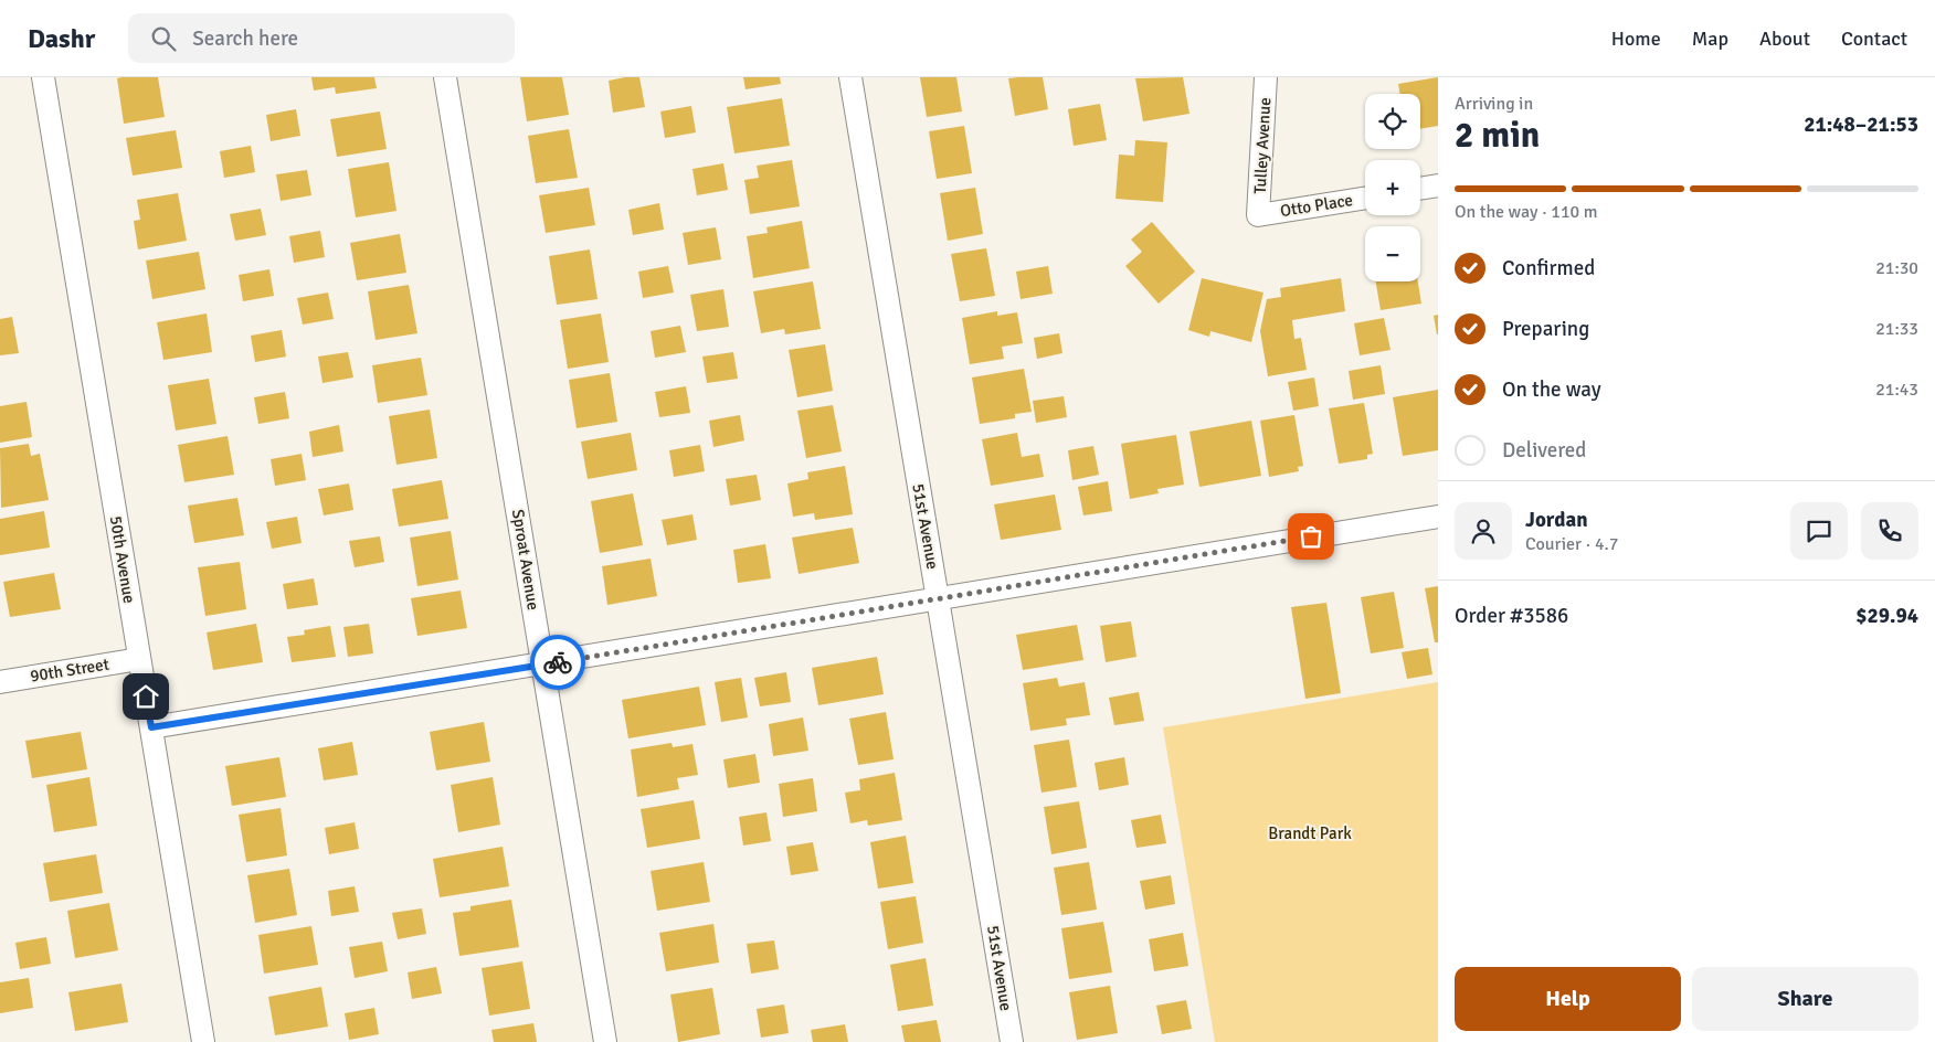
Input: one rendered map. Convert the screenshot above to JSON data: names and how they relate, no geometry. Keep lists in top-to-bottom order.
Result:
{
  "streets": {
    "street": [
      "Tulley Avenue",
      "Otto Place",
      "51st Avenue",
      "50th Avenue",
      "Sproat Avenue",
      "90th Street"
    ]
  },
  "crossings": [
    ["Tulley Avenue", "Otto Place"],
    ["50th Avenue", "90th Street"]
  ],
  "parks": ["Brandt Park"],
  "page": {
    "header": "Dashr",
    "search": "Search here",
    "nav": [
      "Home",
      "Map",
      "About",
      "Contact"
    ],
    "heading": ["2 min", "Arriving in", "21:48–21:53"],
    "panel": [
      "Jordan",
      "Courier · 4.7",
      "Order #3586",
      "$29.94"
    ],
    "map_buttons": ["+", "−"],
    "bar": "On the way · 110 m",
    "list": [
      ["Confirmed", "21:30"],
      ["Preparing", "21:33"],
      ["On the way", "21:43"],
      "Delivered"
    ],
    "buttons": ["Help", "Share"]
  }
}
